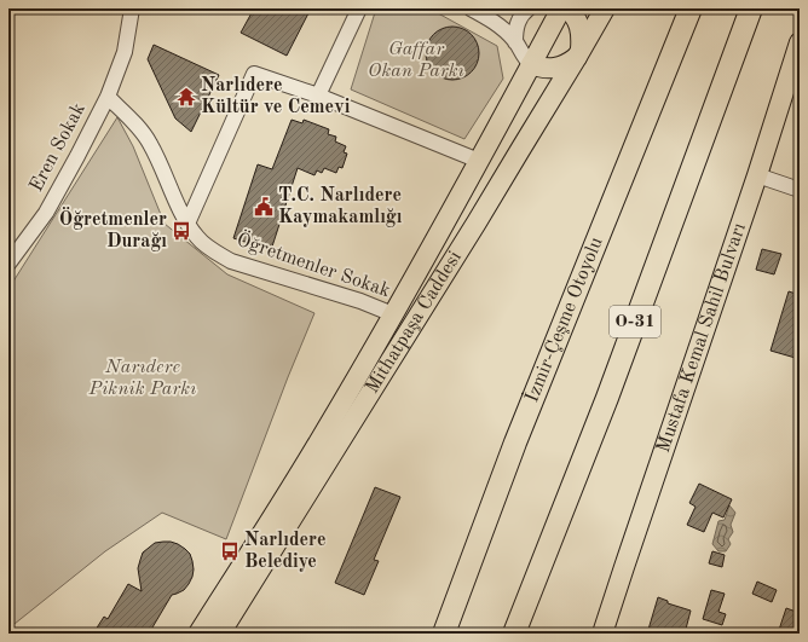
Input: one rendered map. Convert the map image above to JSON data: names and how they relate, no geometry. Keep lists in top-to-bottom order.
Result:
{
  "streets": {
    "highway": ["İzmir-Çeşme Otoyolu", "O-31"],
    "main road": ["Mithatpaşa Caddesi", "Mustafa Kemal Sahil Bulvarı"],
    "street": ["Eren Sokak", "Öğretmenler Sokak"]
  },
  "crossings": [
    ["Eren Sokak", "Öğretmenler Sokak"],
    ["Öğretmenler Sokak", "Mithatpaşa Caddesi"]
  ],
  "parks": ["Gaffar Okan Parkı", "Narıdere Piknik Parkı"],
  "places": {
    "temple": ["Narlıdere Kültür ve Cemevi"],
    "public building": ["T.C. Narlıdere Kaymakamlığı"],
    "bus stop": ["Öğretmenler Durağı", "Narlıdere Belediye"]
  }
}
